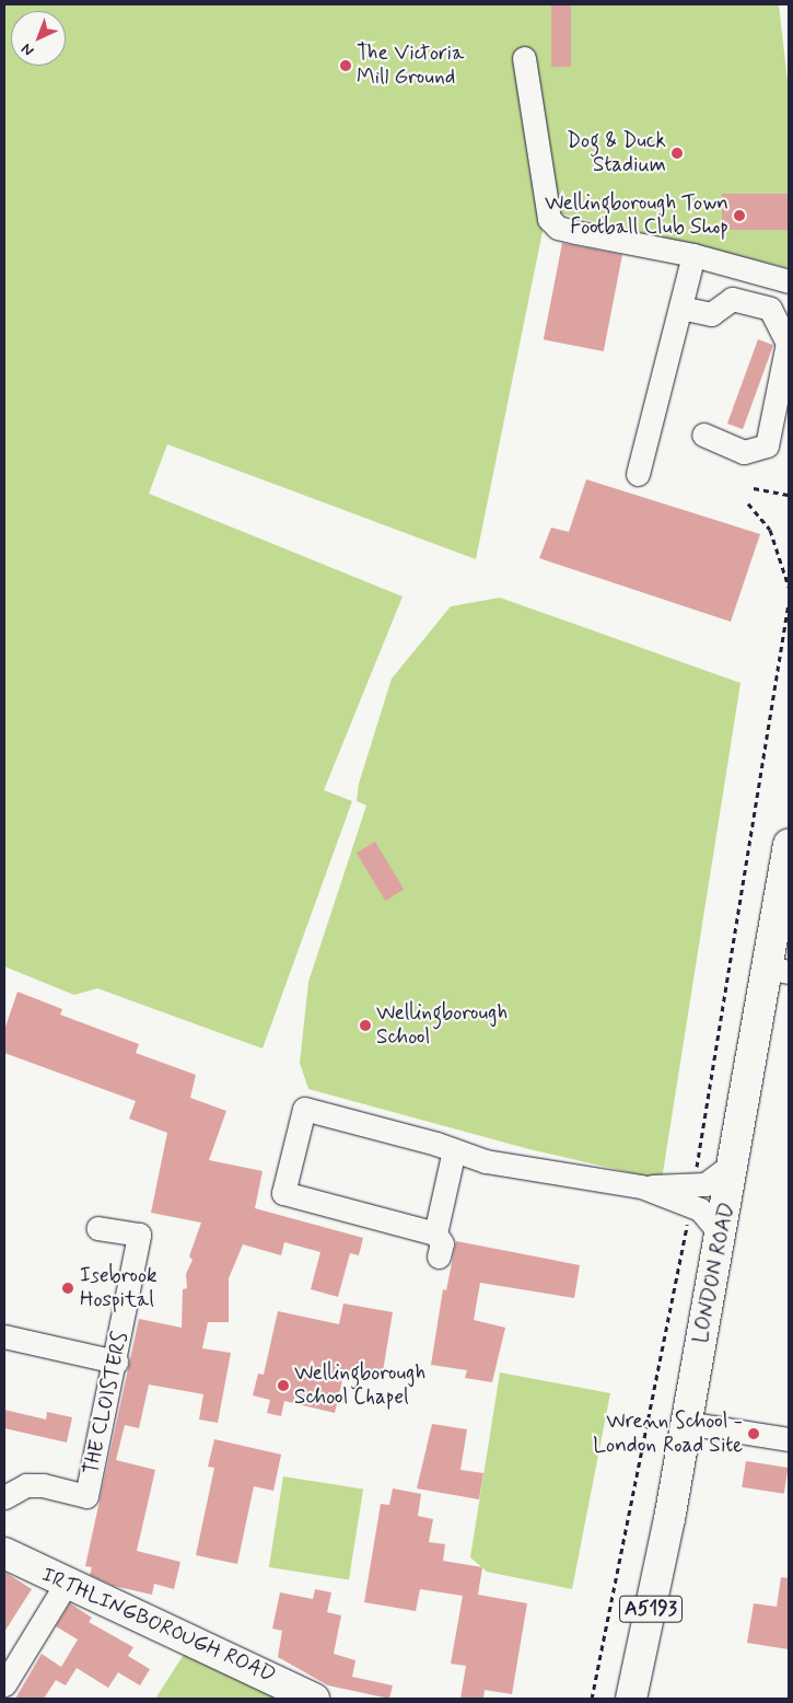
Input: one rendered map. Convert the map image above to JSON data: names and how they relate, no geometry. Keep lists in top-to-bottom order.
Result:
{
  "streets": {
    "main road": ["LONDON ROAD", "A5193", "IRTHLINGBOROUGH ROAD"],
    "street": ["THE CLOISTERS"]
  },
  "places": [
    "The Victoria Mill Ground",
    "Dog & Duck Stadium",
    "Wellingborough Town Football Club Shop",
    "Wellingborough School",
    "Isebrook Hospital",
    "Wellingborough School Chapel",
    "Wrenn School - London Road Site"
  ],
  "north": "bottom left"
}
